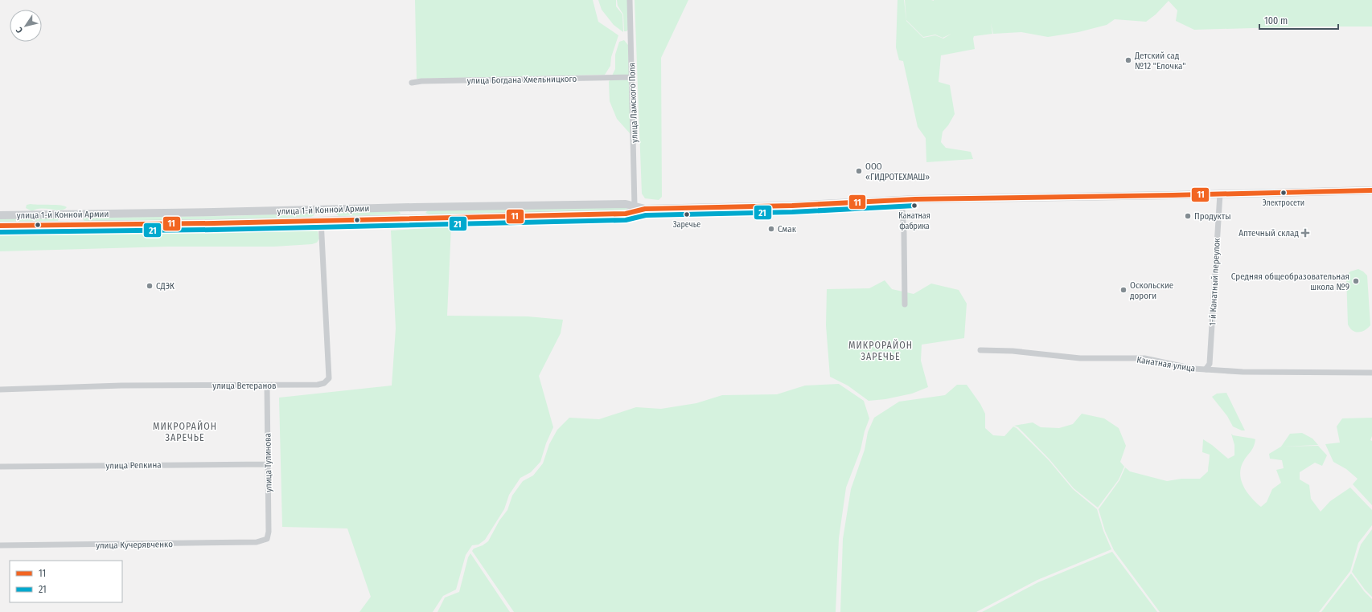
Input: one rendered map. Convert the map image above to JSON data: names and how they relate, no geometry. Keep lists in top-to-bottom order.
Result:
{
  "streets": {
    "main road": ["улица 1-й Конной Армии"],
    "street": [
      "улица Богдана Хмельницкого",
      "улица Ламского Поля",
      "1-й Канатный переулок",
      "Канатная улица",
      "улица Ветеранов",
      "улица Тулинова",
      "улица Репкина",
      "улица Кучерявченко"
    ]
  },
  "crossings": [
    ["улица Богдана Хмельницкого", "улица Ламского Поля"],
    ["улица Ламского Поля", "улица 1-й Конной Армии"],
    ["улица 1-й Конной Армии", "1-й Канатный переулок"],
    ["улица 1-й Конной Армии", "улица Ветеранов"],
    ["1-й Канатный переулок", "Канатная улица"],
    ["улица Ветеранов", "улица Тулинова"],
    ["улица Тулинова", "улица Репкина"],
    ["улица Тулинова", "улица Кучерявченко"]
  ],
  "districts": ["МИКРОРАЙОН ЗАРЕЧЬЕ", "МИКРОРАЙОН ЗАРЕЧЬЕ"],
  "places": {
    "other": [
      "Детский сад №12 \"Елочка\"",
      "ООО «ГИДРОТЕХМАШ»",
      "Электросети",
      "Канатная фабрика",
      "Заречье",
      "Продукты",
      "Смак",
      "Средняя общеобразовательная школа №9",
      "СДЭК",
      "Оскольские дороги"
    ],
    "health": ["Аптечный склад"]
  },
  "lines": ["transit line 11", "transit line 21"],
  "legend": ["11", "21"],
  "scale_bar": "100 m",
  "north": "bottom left"
}
